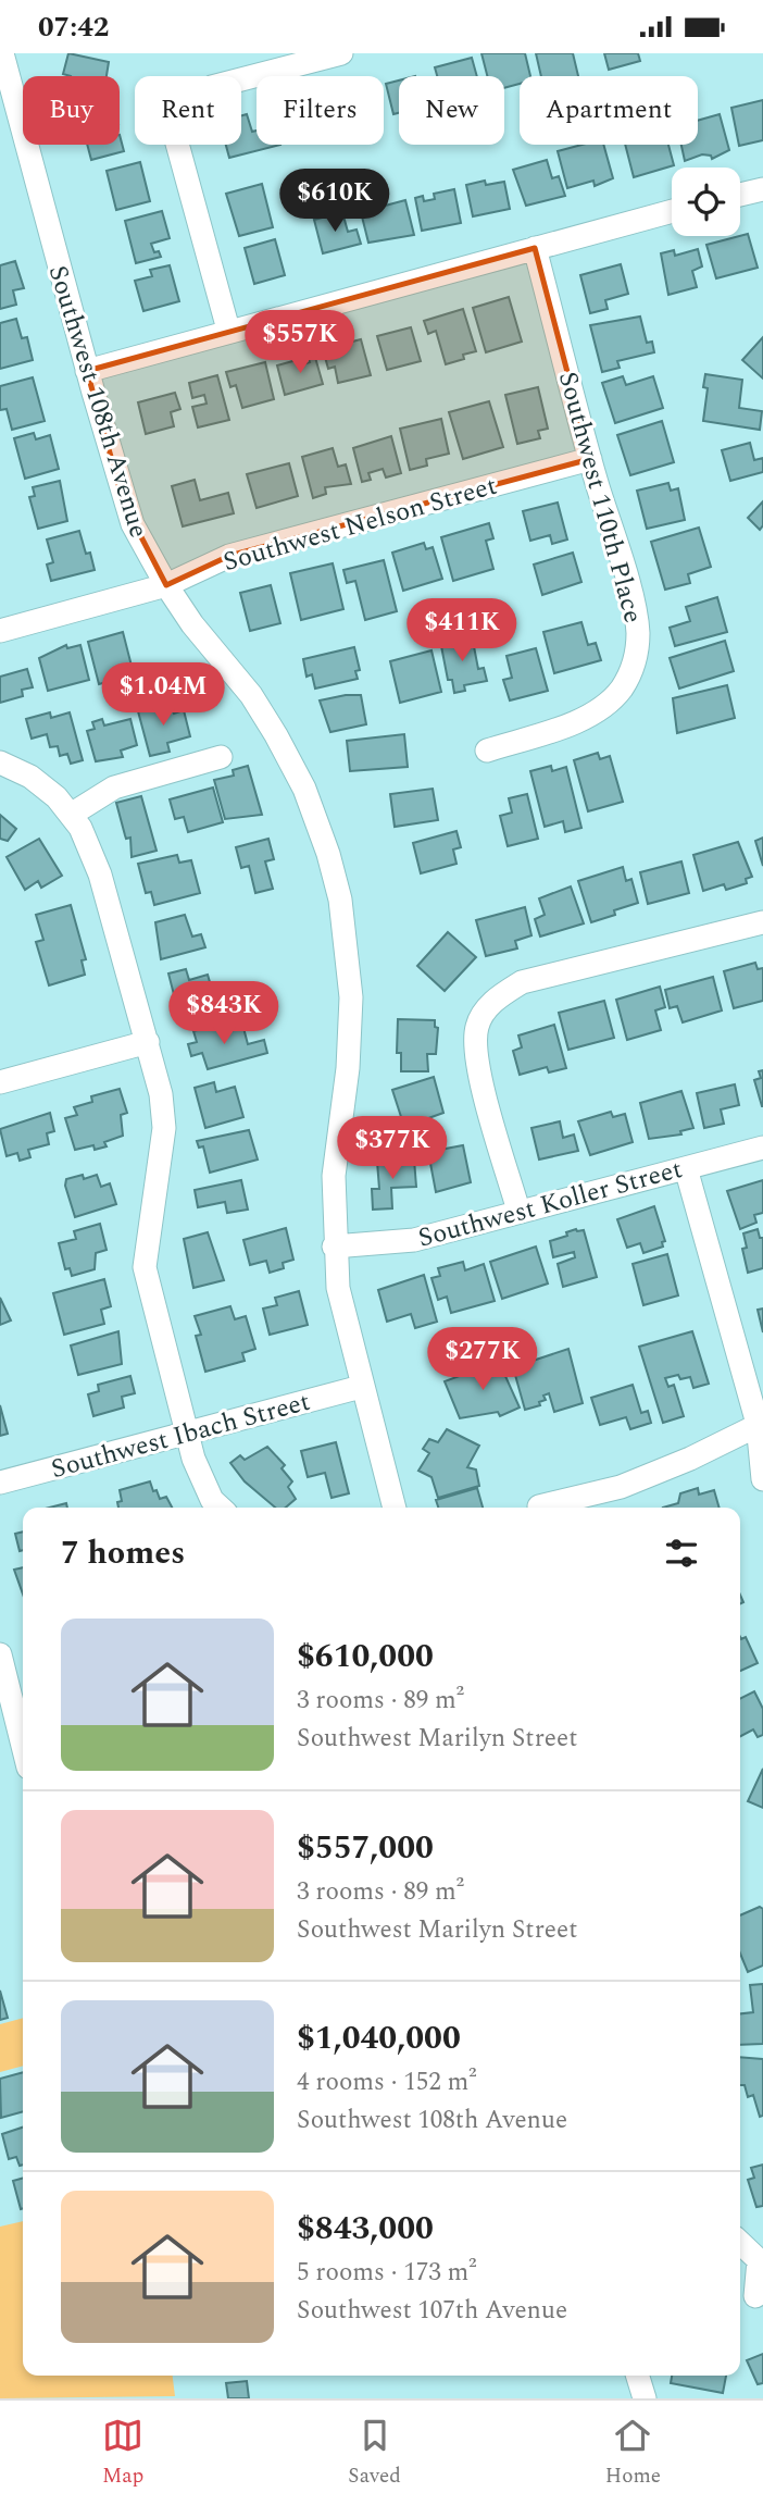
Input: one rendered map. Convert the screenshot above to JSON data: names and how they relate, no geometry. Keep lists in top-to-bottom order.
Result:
{
  "streets": {
    "street": [
      "Southwest 108th Avenue",
      "Southwest 110th Place",
      "Southwest Nelson Street",
      "Southwest Koller Street",
      "Southwest Ibach Street"
    ]
  },
  "crossings": [
    ["Southwest 108th Avenue", "Southwest Nelson Street"],
    ["Southwest 108th Avenue", "Southwest Koller Street"],
    ["Southwest 108th Avenue", "Southwest Ibach Street"],
    ["Southwest 110th Place", "Southwest Nelson Street"]
  ],
  "page": {
    "status": "07:42",
    "chip": [
      "Buy",
      "Rent",
      "Filters",
      "New",
      "Apartment"
    ],
    "price": [
      "$610K",
      "$557K",
      "$411K",
      "$1.04M",
      "$843K",
      "$377K",
      "$277K"
    ],
    "heading": "7 homes",
    "list": [
      {
        "name": "$610,000",
        "note": "3 rooms · 89 m² · Southwest Marilyn Street"
      },
      {
        "name": "$557,000",
        "note": "3 rooms · 89 m² · Southwest Marilyn Street"
      },
      {
        "name": "$1,040,000",
        "note": "4 rooms · 152 m² · Southwest 108th Avenue"
      },
      {
        "name": "$843,000",
        "note": "5 rooms · 173 m² · Southwest 107th Avenue"
      }
    ],
    "tabs": ["Map", "Saved", "Home"]
  }
}
